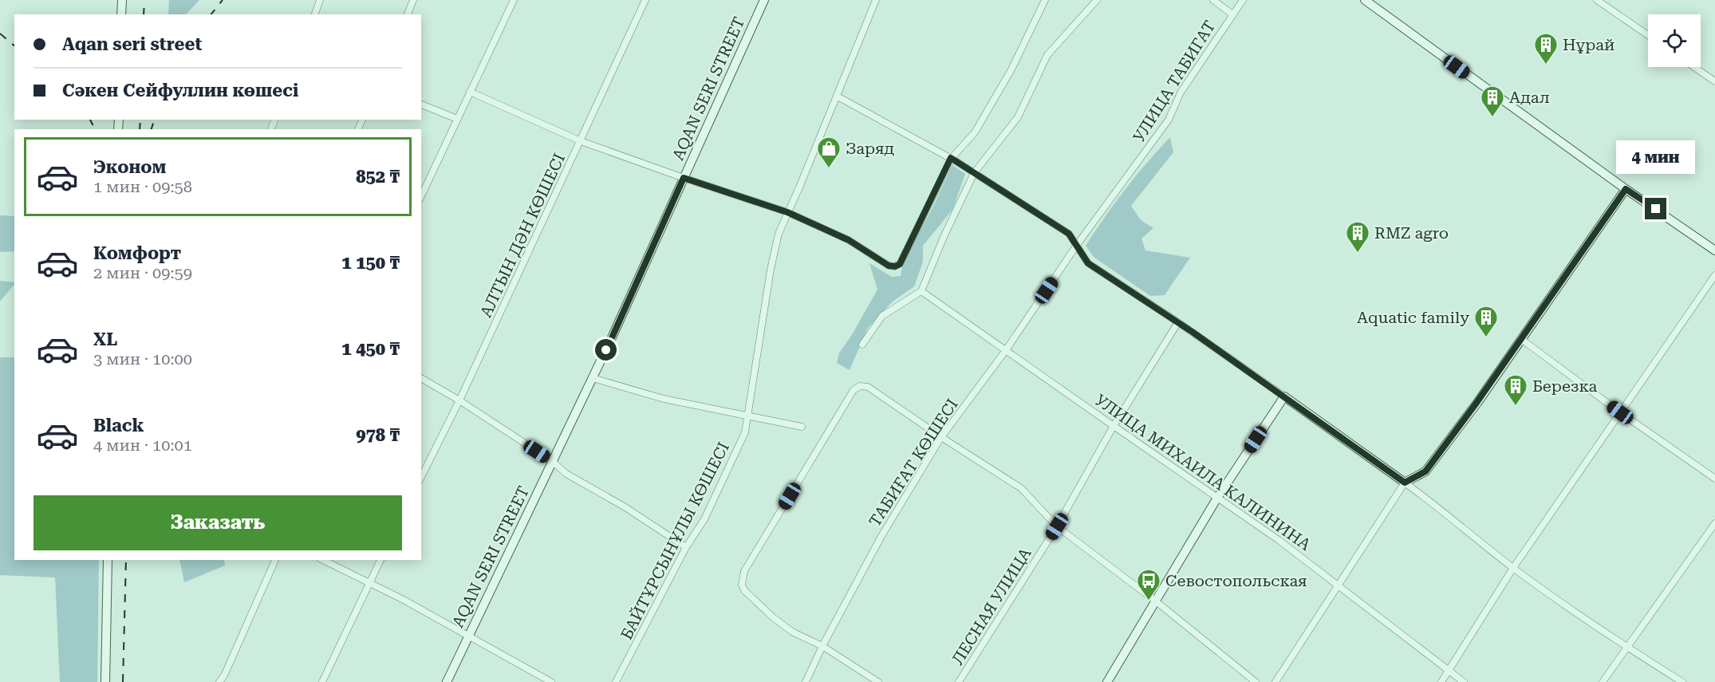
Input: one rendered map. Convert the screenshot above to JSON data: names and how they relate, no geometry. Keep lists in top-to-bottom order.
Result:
{
  "streets": {
    "street": [
      "УЛИЦА ТАБИГАТ",
      "AQAN SERI STREET",
      "АЛТЫН ДӘН КӨШЕСІ",
      "ТАБИҒАТ КӨШЕСІ",
      "УЛИЦА МИХАИЛА КАЛИНИНА",
      "БАЙТҰРСЫНҰЛЫ КӨШЕСІ",
      "ЛЕСНАЯ УЛИЦА"
    ]
  },
  "crossings": [
    ["УЛИЦА ТАБИГАТ", "ТАБИҒАТ КӨШЕСІ"],
    ["ТАБИҒАТ КӨШЕСІ", "УЛИЦА МИХАИЛА КАЛИНИНА"],
    ["УЛИЦА МИХАИЛА КАЛИНИНА", "ЛЕСНАЯ УЛИЦА"]
  ],
  "places": {
    "building": [
      "Нұрай",
      "Адал",
      "RMZ agro",
      "Aquatic family",
      "Березка"
    ],
    "shop": ["Заряд"],
    "bus stop": ["Севостопольская"]
  },
  "page": {
    "banner": ["Aqan seri street", "Сәкен Сейфуллин көшесі"],
    "list": [
      {
        "name": "Эконом",
        "note": "1 мин · 09:58",
        "value": "852 ₸"
      },
      {
        "name": "Комфорт",
        "note": "2 мин · 09:59",
        "value": "1 150 ₸"
      },
      {
        "name": "XL",
        "note": "3 мин · 10:00",
        "value": "1 450 ₸"
      },
      {
        "name": "Black",
        "note": "4 мин · 10:01",
        "value": "978 ₸"
      }
    ],
    "bubble": "4 мин",
    "buttons": "Заказать"
  }
}
